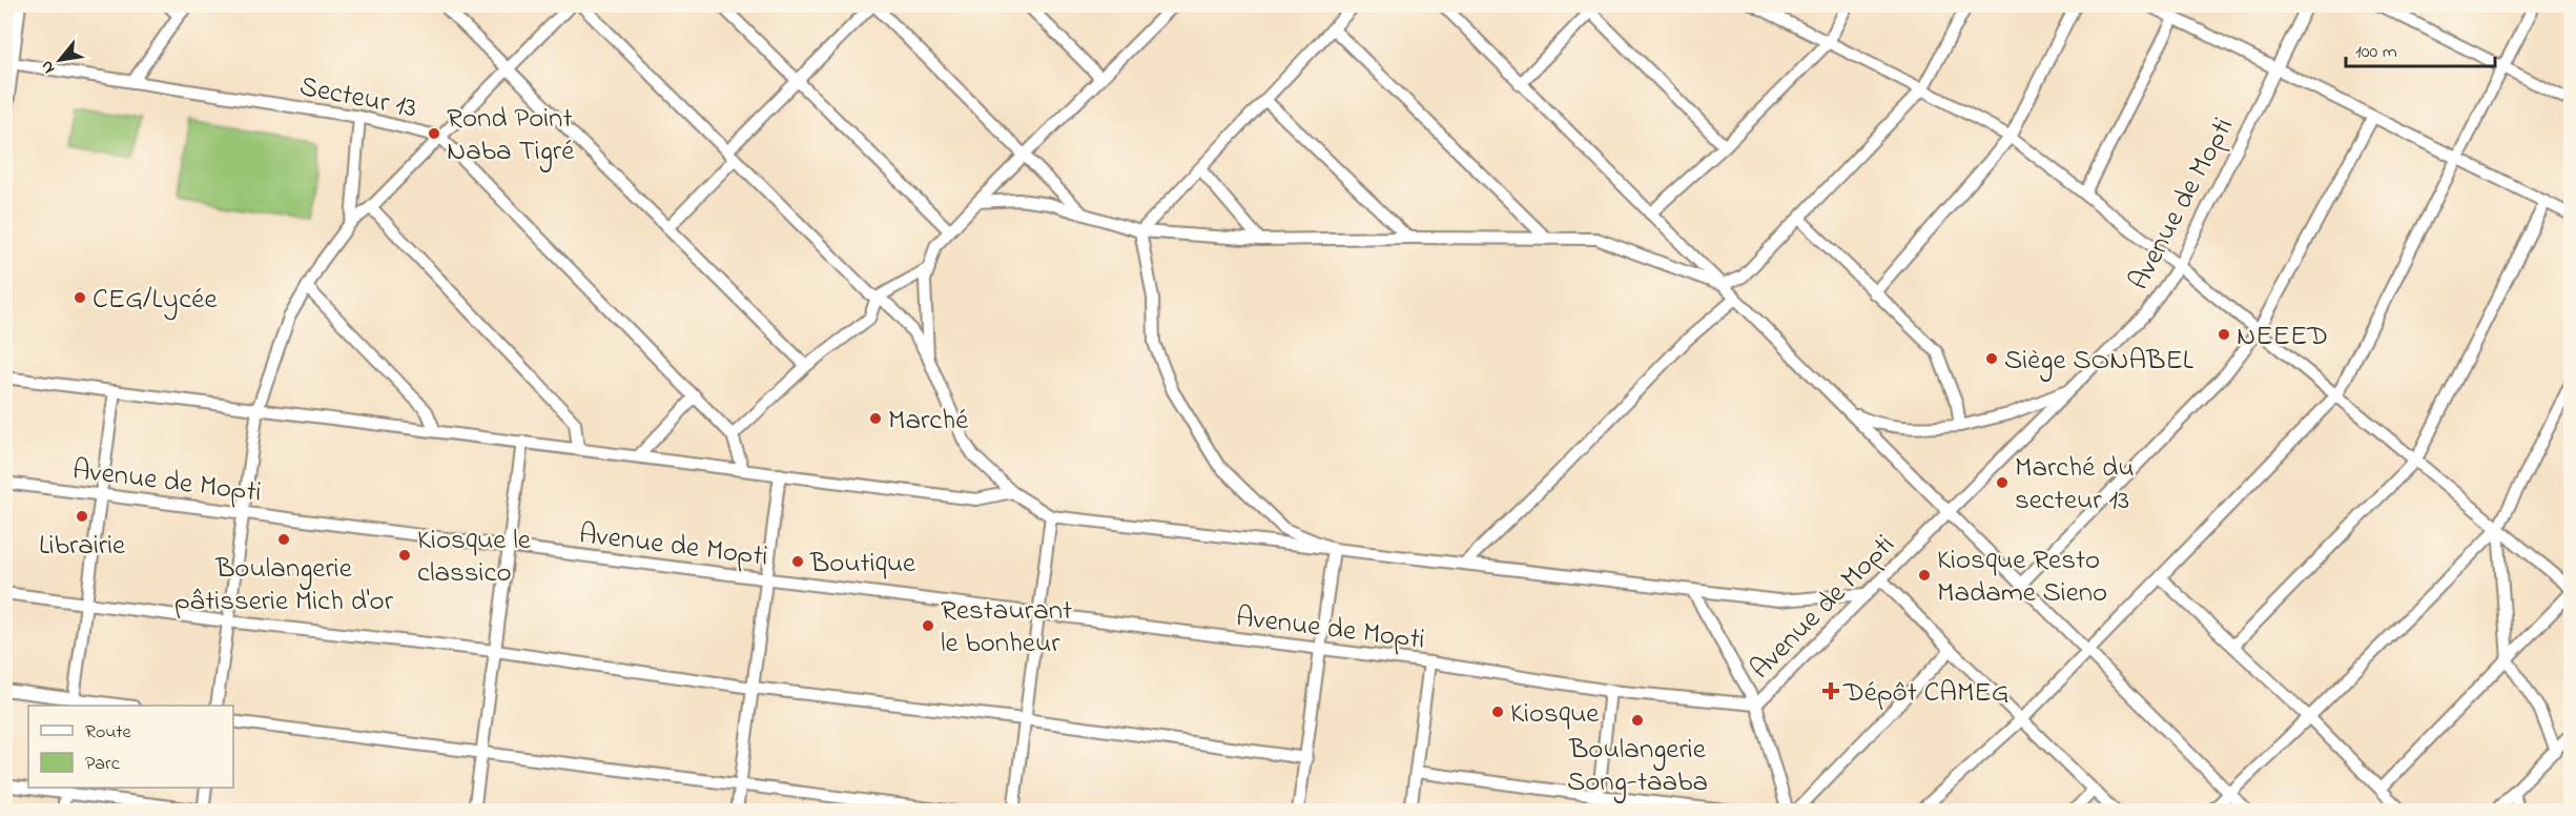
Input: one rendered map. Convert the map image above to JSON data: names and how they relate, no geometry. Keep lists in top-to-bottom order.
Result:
{
  "streets": {
    "street": ["Secteur 13", "Avenue de Mopti"]
  },
  "places": {
    "other": [
      "Rond Point Naba Tigré",
      "CEG/Lycée",
      "NEEED",
      "Siège SONABEL",
      "Marché",
      "Marché du secteur 13",
      "Librairie",
      "Boulangerie pâtisserie Mich d'or",
      "Kiosque le classico",
      "Boutique",
      "Kiosque Resto Madame Sieno",
      "Restaurant le bonheur",
      "Kiosque",
      "Boulangerie Song-taaba"
    ],
    "health": ["Dépôt CAMEG"]
  },
  "legend": ["Route", "Parc"],
  "scale_bar": "100 m",
  "north": "bottom left"
}
